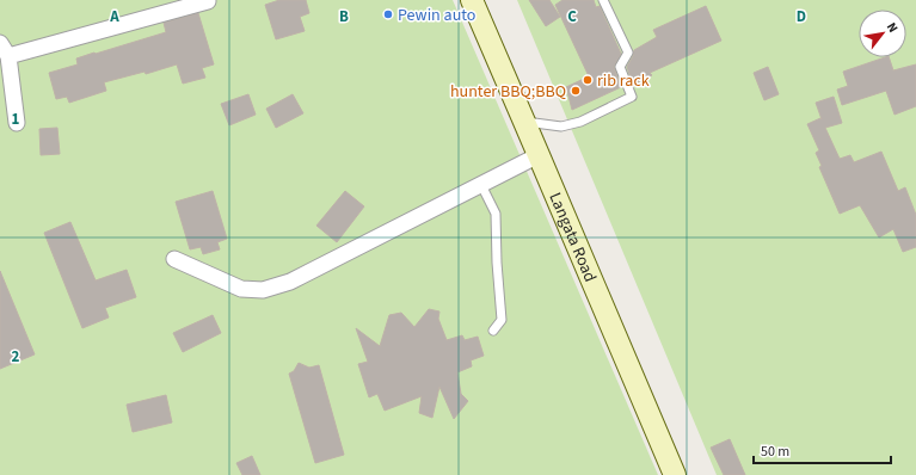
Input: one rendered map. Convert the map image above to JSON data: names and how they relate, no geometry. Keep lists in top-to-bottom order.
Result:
{
  "streets": {
    "main road": ["Langata Road"]
  },
  "places": ["Pewin auto", "rib rack", "hunter BBQ;BBQ"],
  "scale_bar": "50 m",
  "north": "top right",
  "grid": {
    "columns": [
      "A",
      "B",
      "C",
      "D"
    ],
    "rows": ["1", "2"]
  }
}
